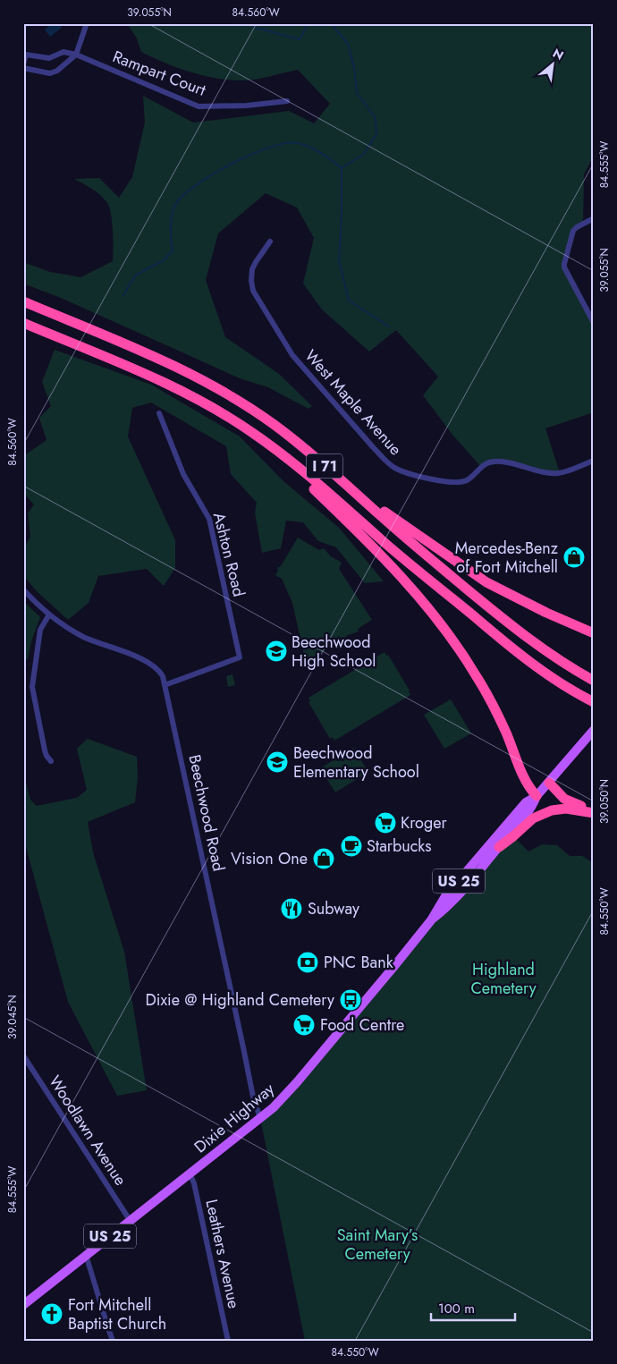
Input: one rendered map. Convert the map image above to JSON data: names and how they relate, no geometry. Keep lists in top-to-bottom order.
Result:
{
  "streets": {
    "highway": ["I 71"],
    "main road": ["US 25", "Dixie Highway"],
    "street": [
      "Rampart Court",
      "West Maple Avenue",
      "Ashton Road",
      "Beechwood Road",
      "Woodlawn Avenue",
      "Leathers Avenue"
    ]
  },
  "crossings": [
    ["Ashton Road", "Beechwood Road"],
    ["Beechwood Road", "Dixie Highway"],
    ["Dixie Highway", "Woodlawn Avenue"],
    ["Dixie Highway", "Leathers Avenue"]
  ],
  "parks": ["Highland Cemetery", "Saint Mary’s Cemetery"],
  "places": {
    "shop": ["Mercedes-Benz of Fort Mitchell", "Vision One"],
    "school or university": ["Beechwood High School", "Beechwood Elementary School"],
    "supermarket": ["Kroger", "Food Centre"],
    "cafe": ["Starbucks"],
    "restaurant": ["Subway"],
    "bank": ["PNC Bank"],
    "bus stop": ["Dixie @ Highland Cemetery"],
    "church": ["Fort Mitchell Baptist Church"]
  },
  "scale_bar": "100 m",
  "north": "top right",
  "coordinates": [
    "39.055°N",
    "84.560°W",
    "84.555°W",
    "39.050°N",
    "84.550°W",
    "39.045°N"
  ]
}
